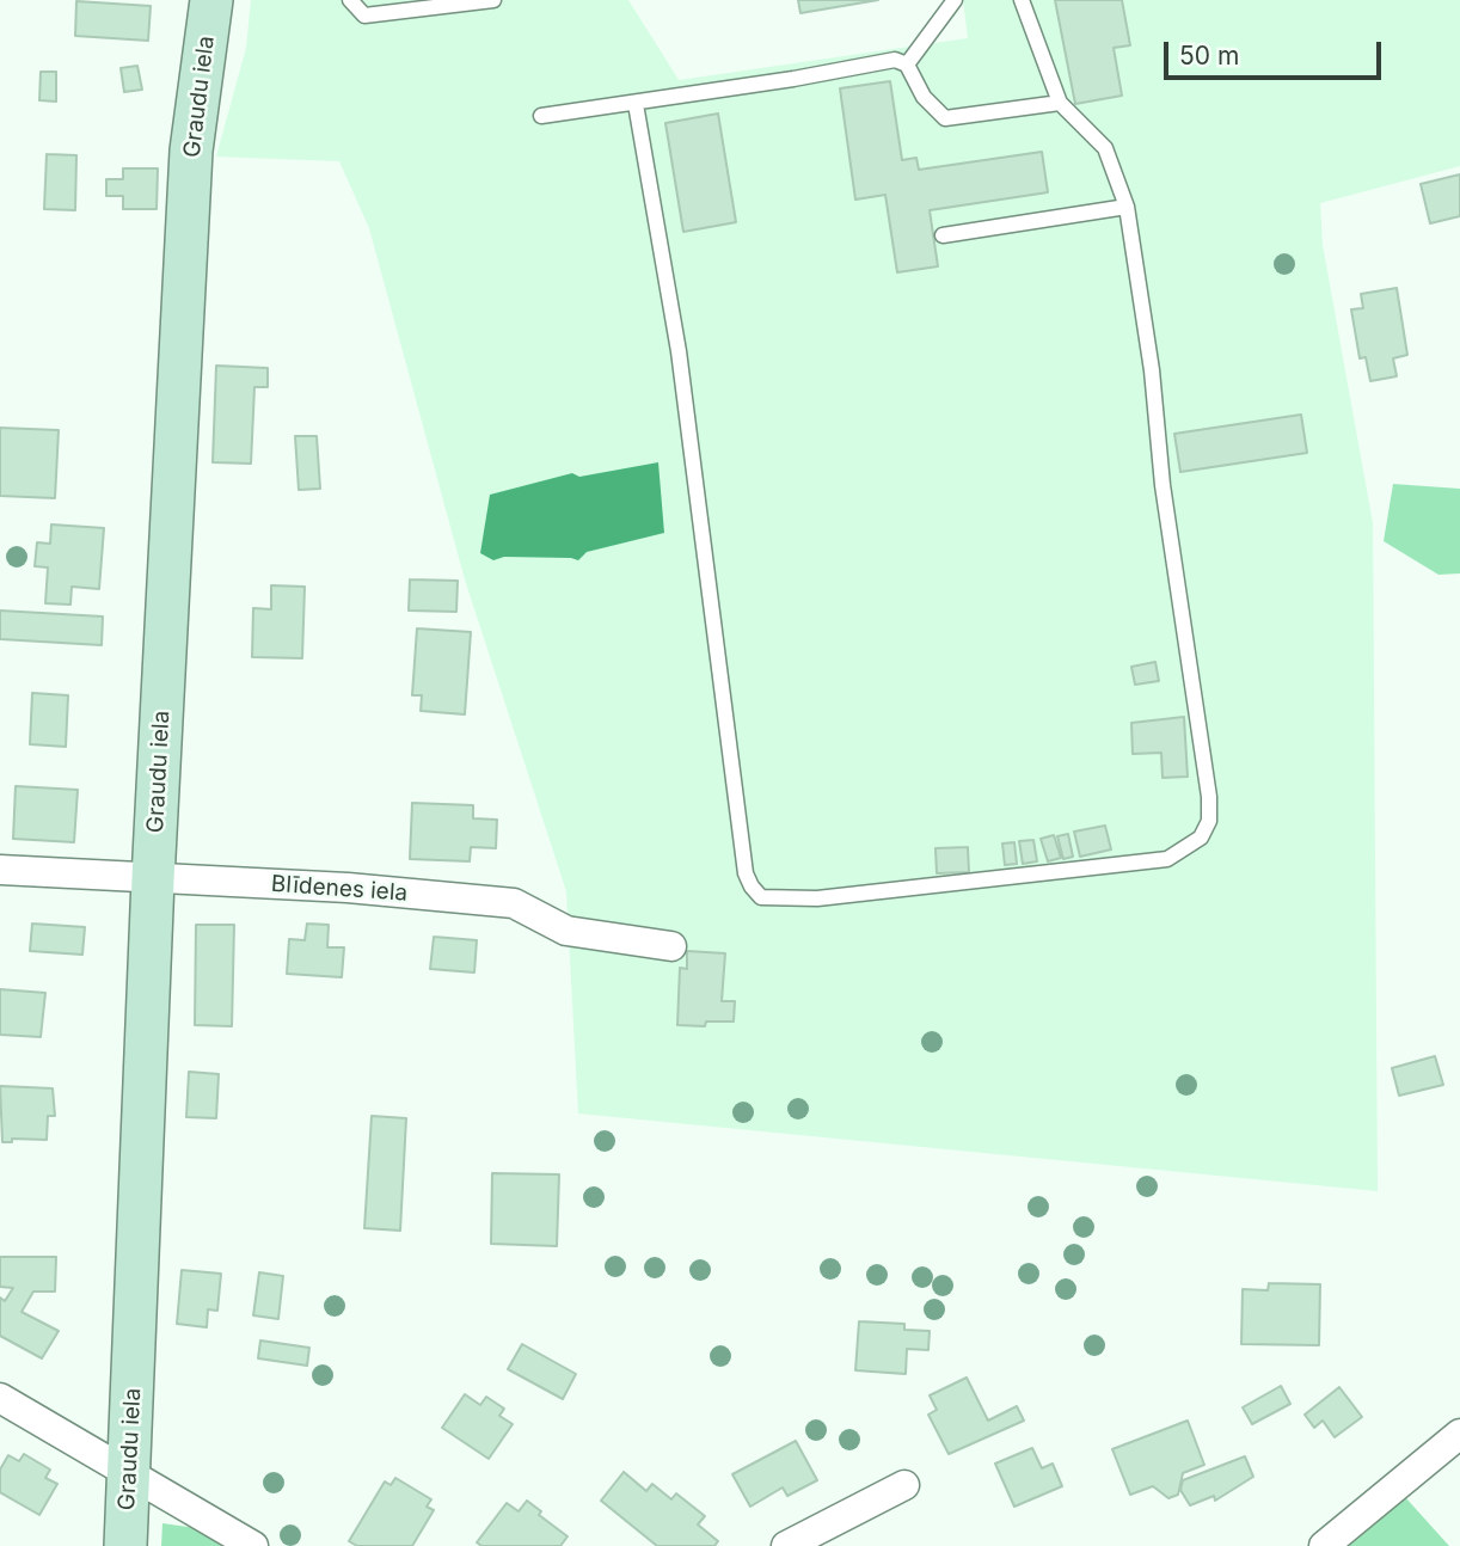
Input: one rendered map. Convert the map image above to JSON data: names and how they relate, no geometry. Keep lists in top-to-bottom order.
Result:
{
  "streets": {
    "main road": ["Graudu iela"],
    "street": ["Blīdenes iela"]
  },
  "crossings": [
    ["Graudu iela", "Blīdenes iela"]
  ],
  "scale_bar": "50 m"
}
